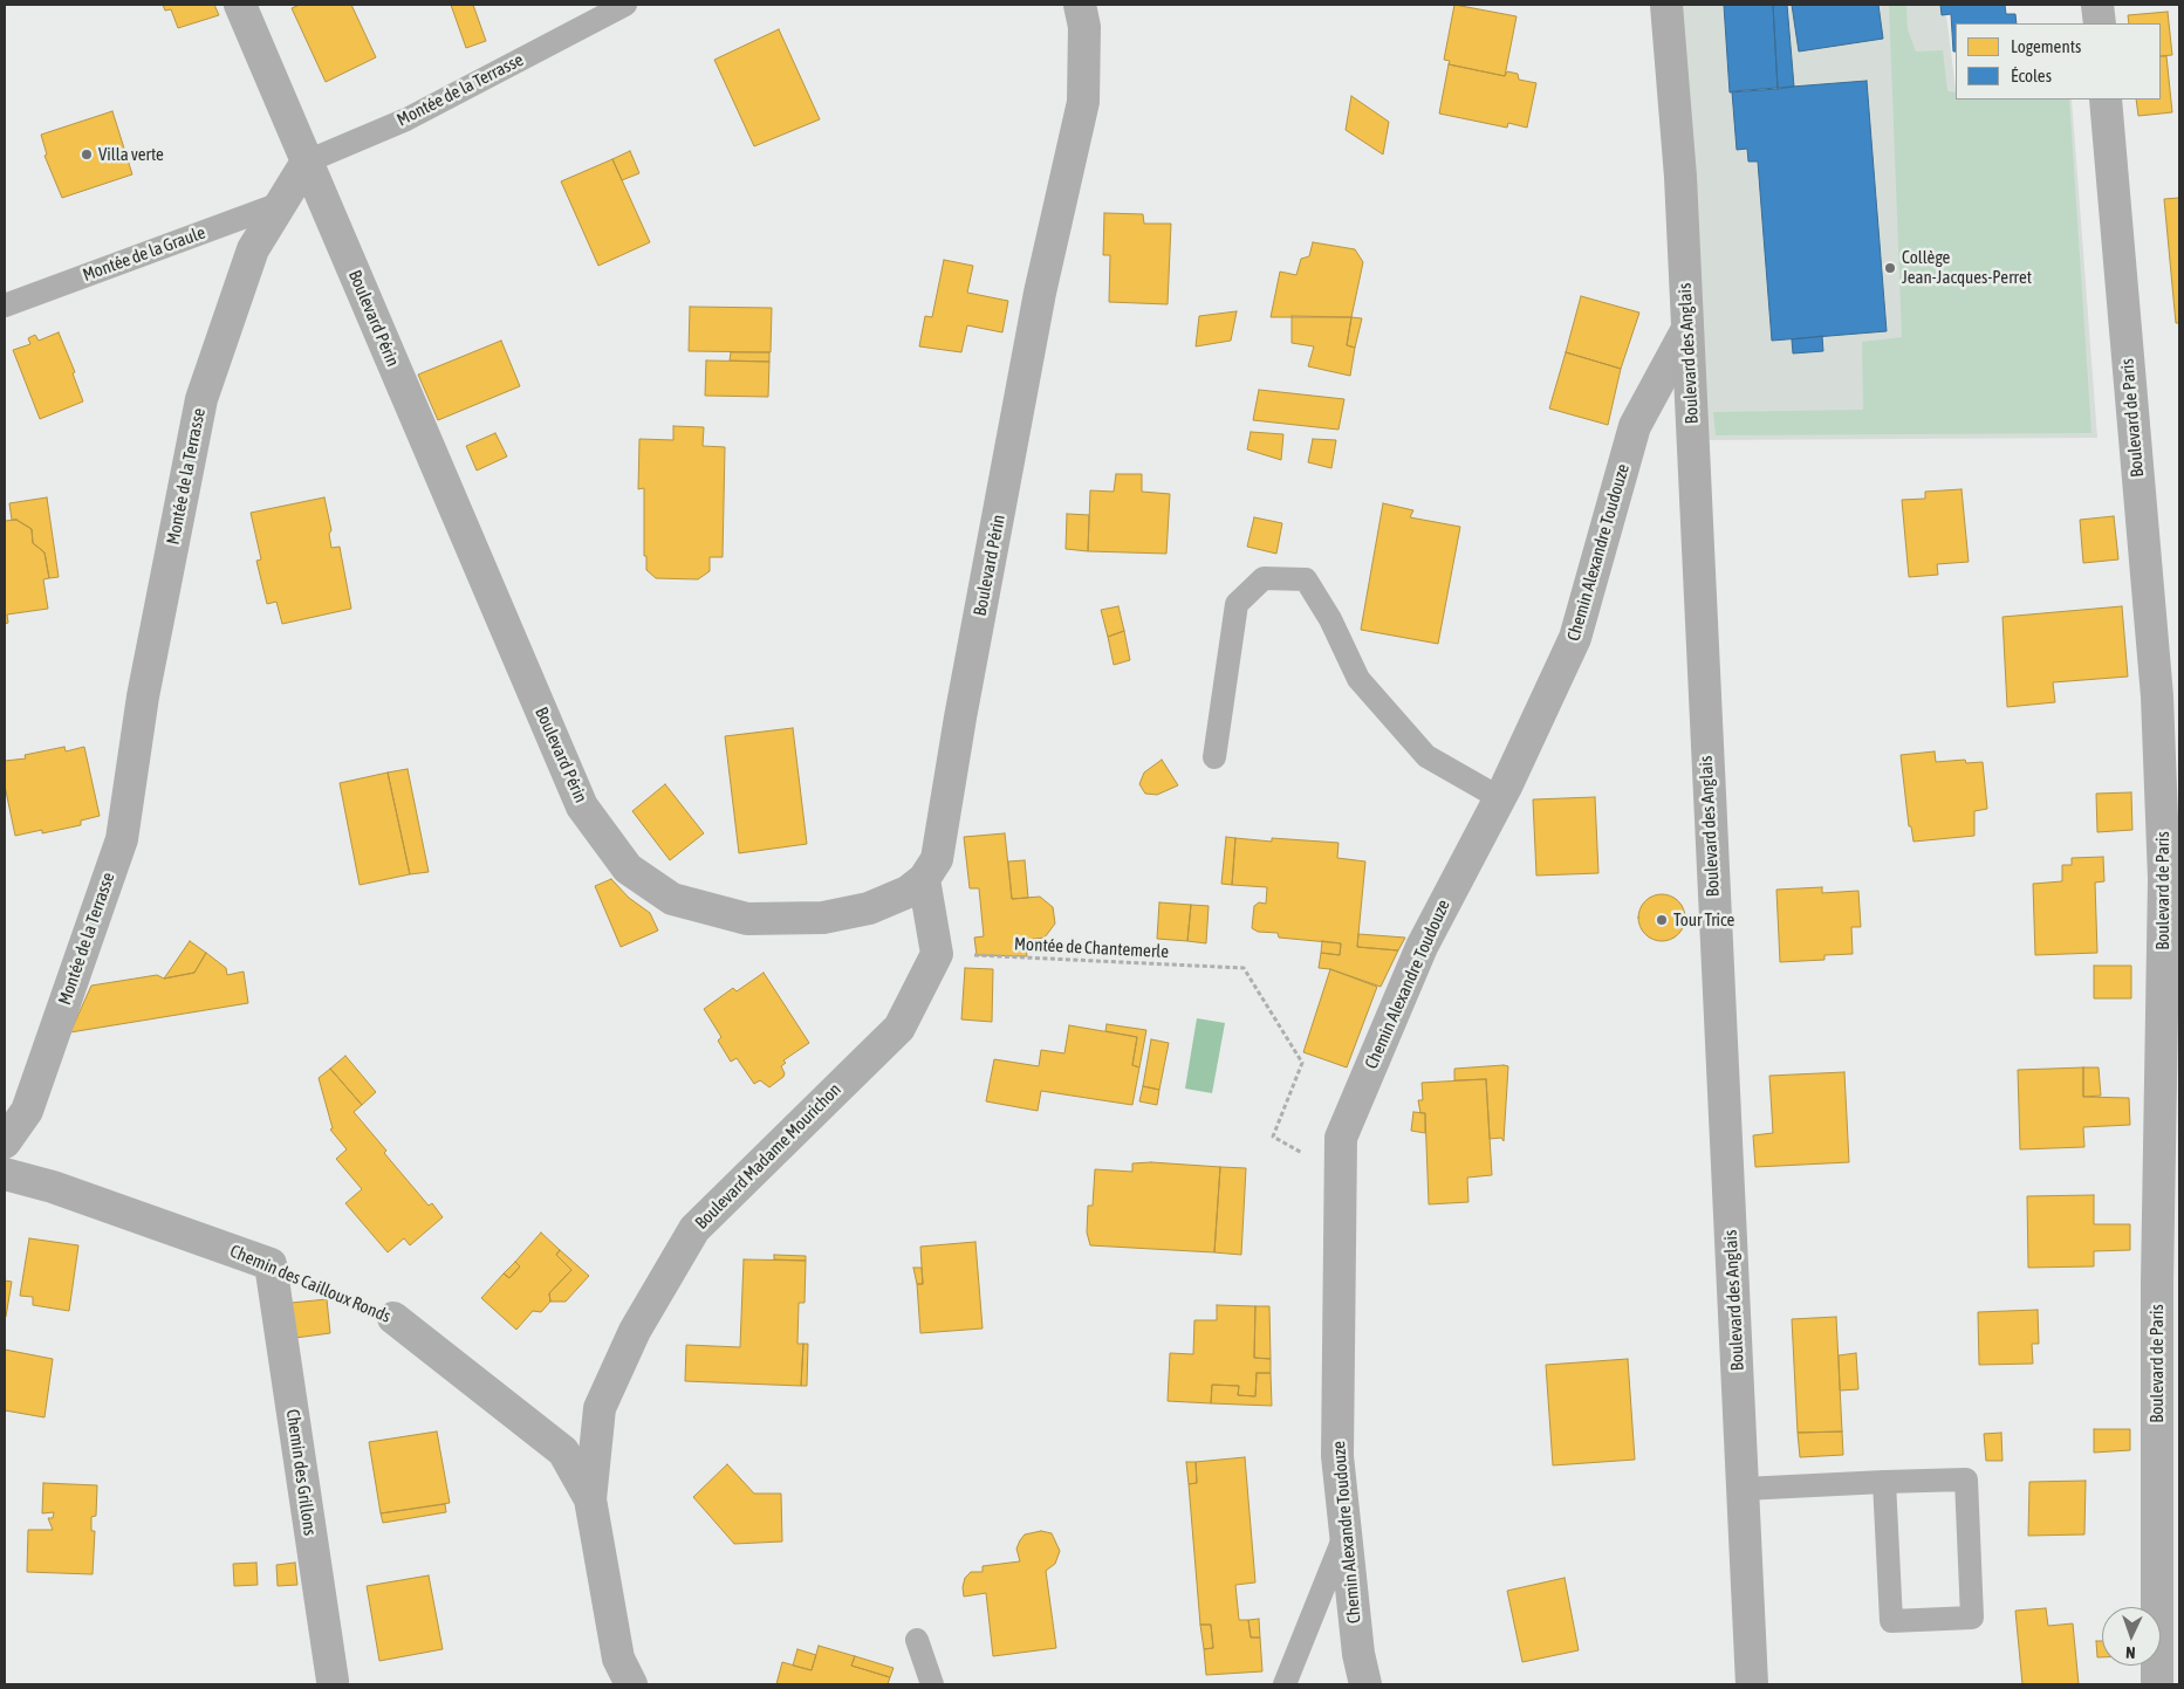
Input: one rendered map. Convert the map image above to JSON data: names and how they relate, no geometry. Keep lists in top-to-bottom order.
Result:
{
  "streets": {
    "street": [
      "Montée de la Terrasse",
      "Boulevard Périn",
      "Boulevard des Anglais",
      "Boulevard de Paris",
      "Chemin Alexandre Toudouze",
      "Boulevard Madame Mourichon",
      "Chemin des Cailloux Ronds",
      "Chemin des Grillons"
    ],
    "lane": ["Montée de la Graule"],
    "path": ["Montée de Chantemerle"]
  },
  "crossings": [
    ["Montée de la Terrasse", "Montée de la Graule"],
    ["Montée de la Terrasse", "Boulevard Périn"],
    ["Boulevard des Anglais", "Chemin Alexandre Toudouze"],
    ["Montée de Chantemerle", "Boulevard Madame Mourichon"],
    ["Boulevard Madame Mourichon", "Chemin des Cailloux Ronds"],
    ["Chemin des Cailloux Ronds", "Chemin des Grillons"]
  ],
  "places": ["Villa verte", "Collège Jean-Jacques-Perret", "Tour Trice"],
  "legend": ["Logements", "Écoles"],
  "north": "bottom"
}
